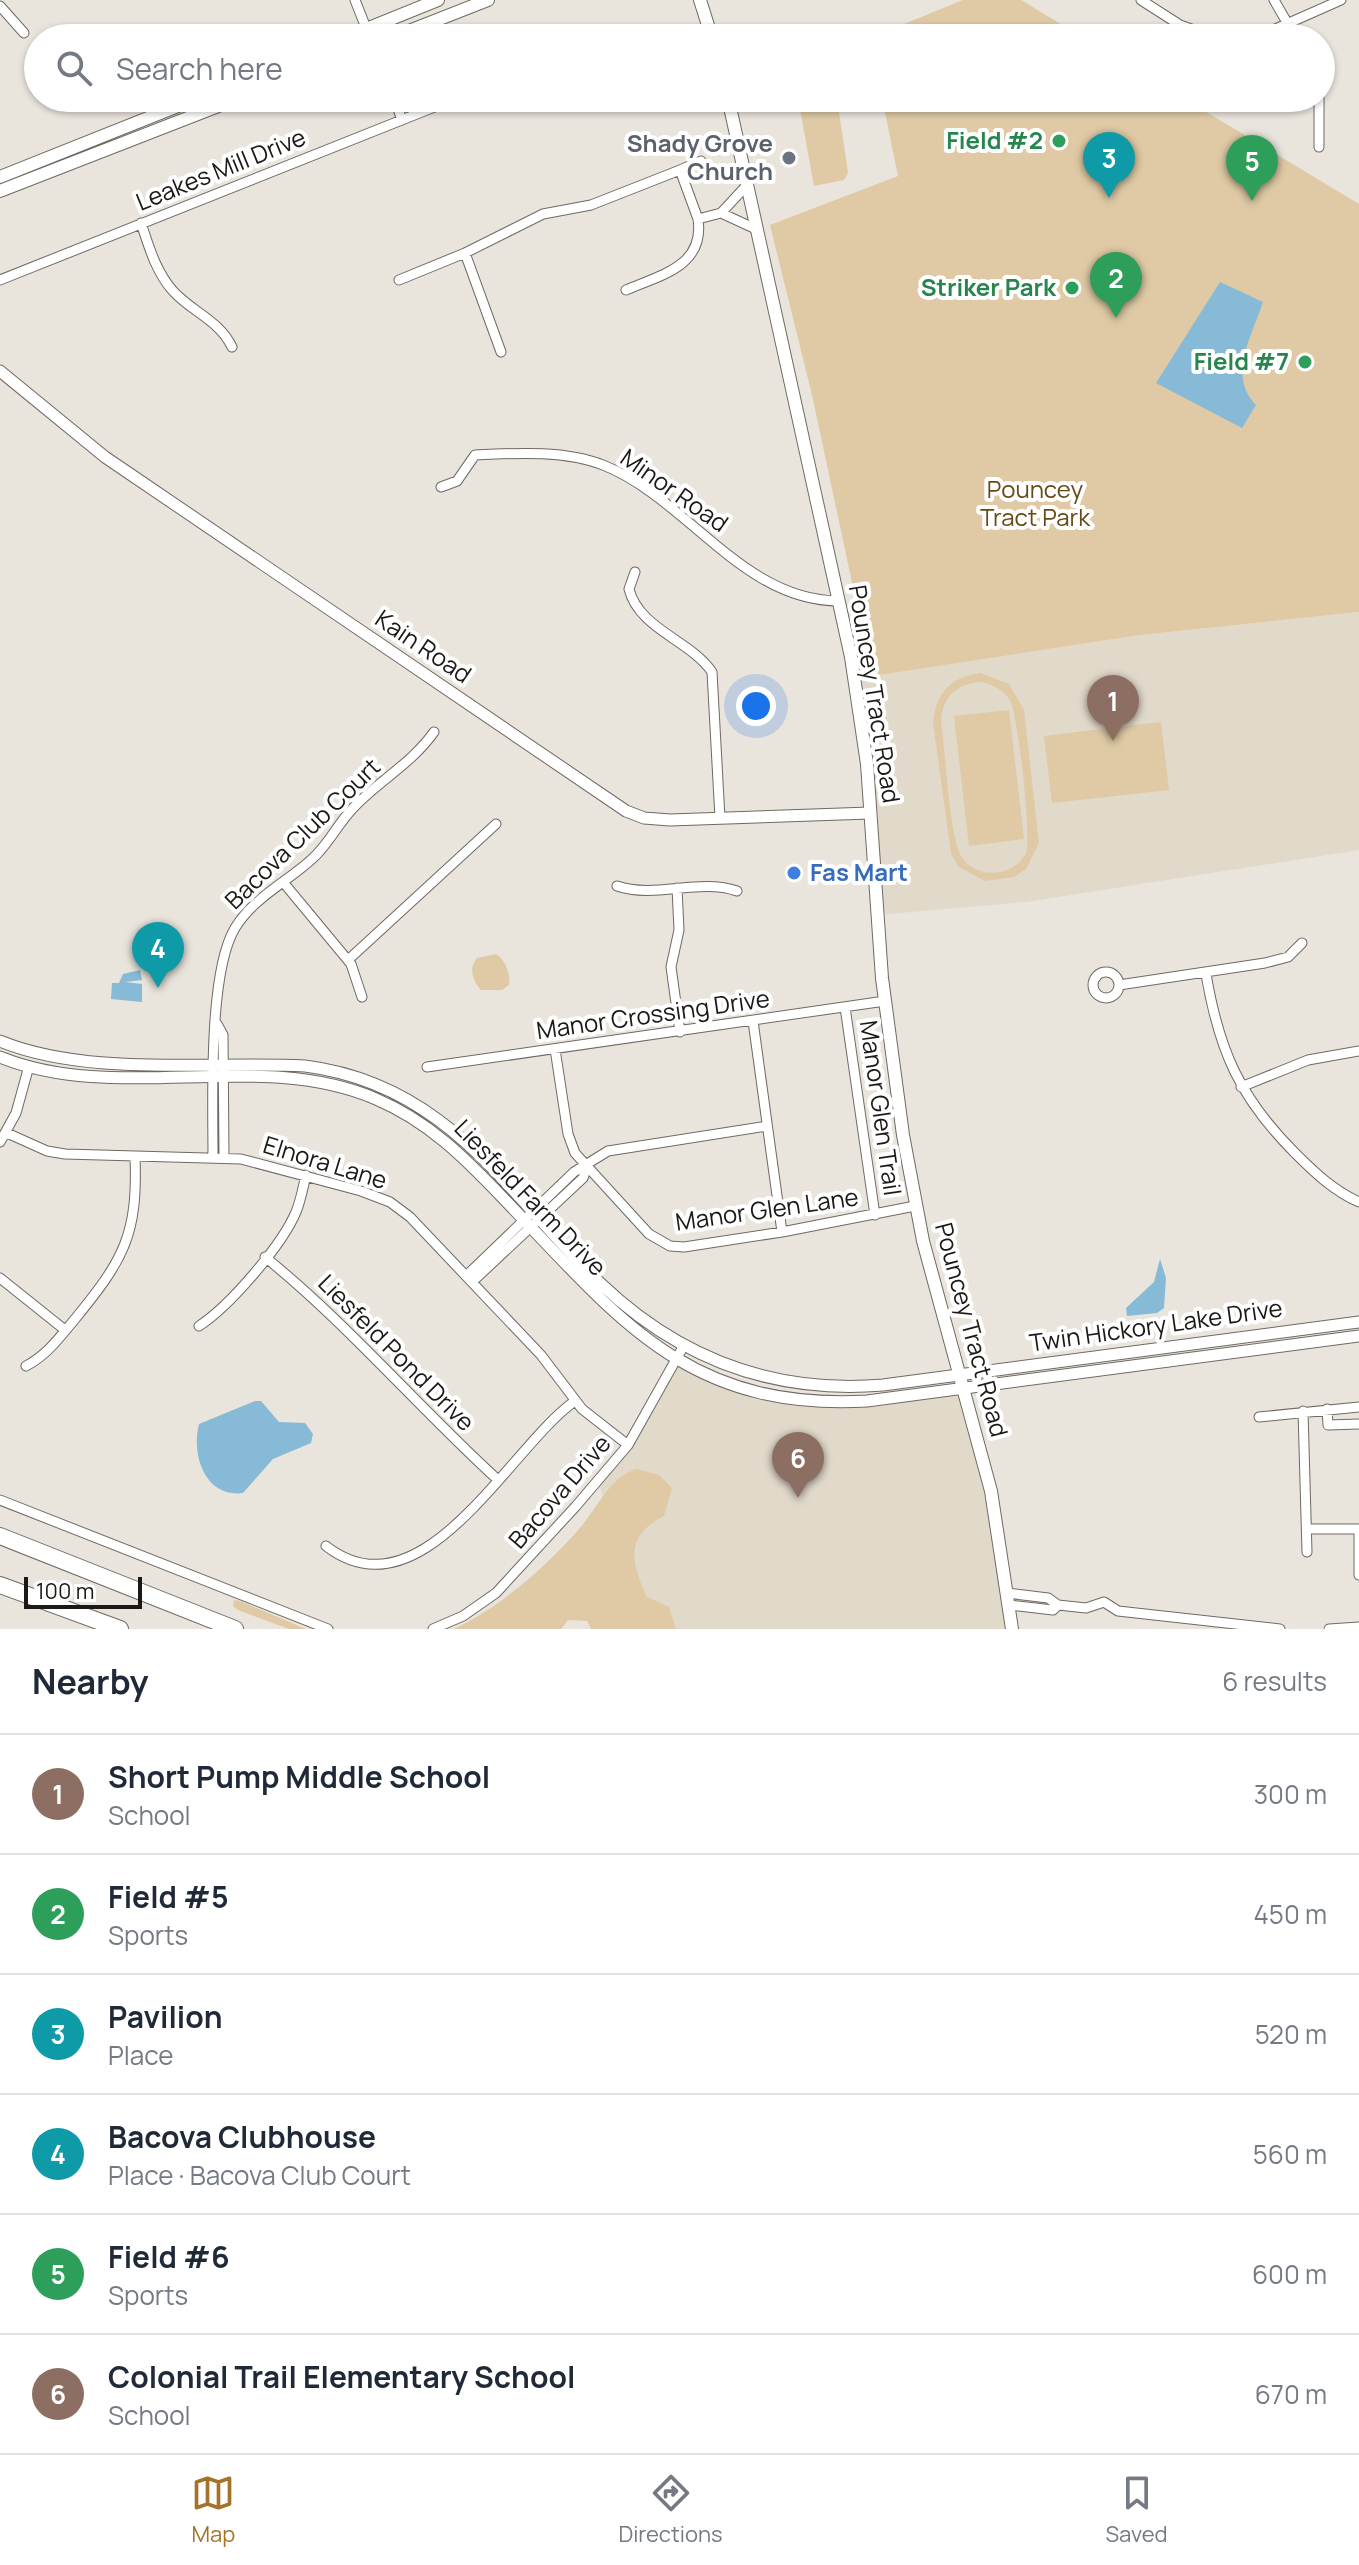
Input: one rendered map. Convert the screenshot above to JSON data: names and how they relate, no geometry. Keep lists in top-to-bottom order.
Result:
{
  "streets": {
    "main road": ["Pouncey Tract Road"],
    "street": [
      "Leakes Mill Drive",
      "Minor Road",
      "Kain Road",
      "Bacova Club Court",
      "Manor Crossing Drive",
      "Manor Glen Trail",
      "Elnora Lane",
      "Liesfeld Farm Drive",
      "Manor Glen Lane",
      "Twin Hickory Lake Drive",
      "Liesfeld Pond Drive",
      "Bacova Drive"
    ]
  },
  "crossings": [
    ["Minor Road", "Pouncey Tract Road"],
    ["Kain Road", "Pouncey Tract Road"],
    ["Pouncey Tract Road", "Manor Crossing Drive"],
    ["Pouncey Tract Road", "Liesfeld Farm Drive"],
    ["Pouncey Tract Road", "Manor Glen Lane"],
    ["Pouncey Tract Road", "Twin Hickory Lake Drive"],
    ["Bacova Club Court", "Elnora Lane"],
    ["Bacova Club Court", "Liesfeld Farm Drive"],
    ["Manor Crossing Drive", "Manor Glen Trail"],
    ["Manor Crossing Drive", "Manor Glen Lane"],
    ["Manor Glen Trail", "Manor Glen Lane"],
    ["Elnora Lane", "Bacova Drive"],
    ["Liesfeld Farm Drive", "Twin Hickory Lake Drive"],
    ["Liesfeld Farm Drive", "Bacova Drive"]
  ],
  "parks": ["Pouncey Tract Park"],
  "places": [
    "Field #2",
    "Shady Grove Church",
    "Striker Park",
    "Field #7",
    "Fas Mart"
  ],
  "scale_bar": "100 m",
  "page": {
    "search": "Search here",
    "pins": [
      "3",
      "5",
      "2",
      "1",
      "4",
      "6"
    ],
    "scale": "100 m",
    "heading": ["Nearby", "6 results"],
    "list": [
      {
        "mark": "1",
        "name": "Short Pump Middle School",
        "note": "School",
        "value": "300 m"
      },
      {
        "mark": "2",
        "name": "Field #5",
        "note": "Sports",
        "value": "450 m"
      },
      {
        "mark": "3",
        "name": "Pavilion",
        "note": "Place",
        "value": "520 m"
      },
      {
        "mark": "4",
        "name": "Bacova Clubhouse",
        "note": "Place · Bacova Club Court",
        "value": "560 m"
      },
      {
        "mark": "5",
        "name": "Field #6",
        "note": "Sports",
        "value": "600 m"
      },
      {
        "mark": "6",
        "name": "Colonial Trail Elementary School",
        "note": "School",
        "value": "670 m"
      }
    ],
    "nav": ["Map", "Directions", "Saved"]
  }
}
